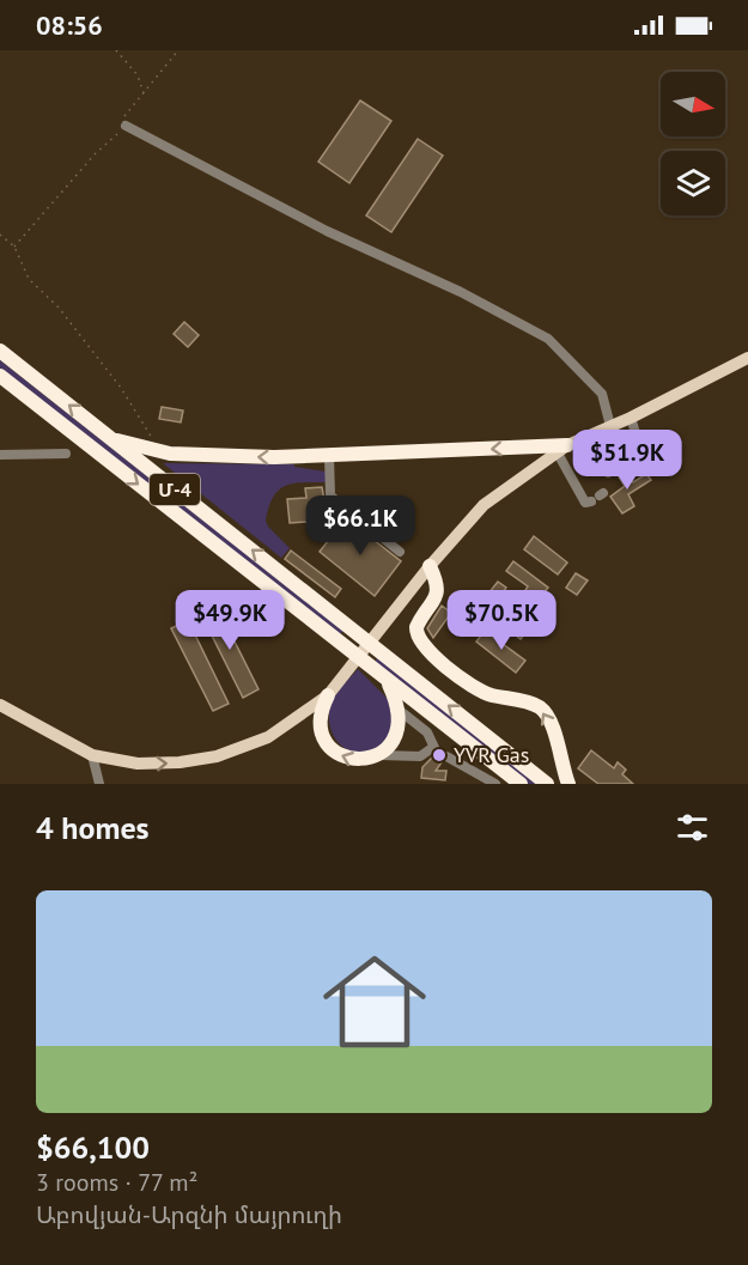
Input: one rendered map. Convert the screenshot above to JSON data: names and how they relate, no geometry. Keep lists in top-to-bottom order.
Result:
{
  "streets": {
    "highway": ["Մ-4"]
  },
  "places": ["YVR Gas"],
  "north": "right",
  "page": {
    "status": "08:56",
    "price": [
      "$51.9K",
      "$66.1K",
      "$49.9K",
      "$70.5K"
    ],
    "heading": "4 homes",
    "list": [
      {
        "name": "$66,100",
        "note": "3 rooms · 77 m² · Աբովյան-Արզնի մայրուղի"
      }
    ]
  }
}
